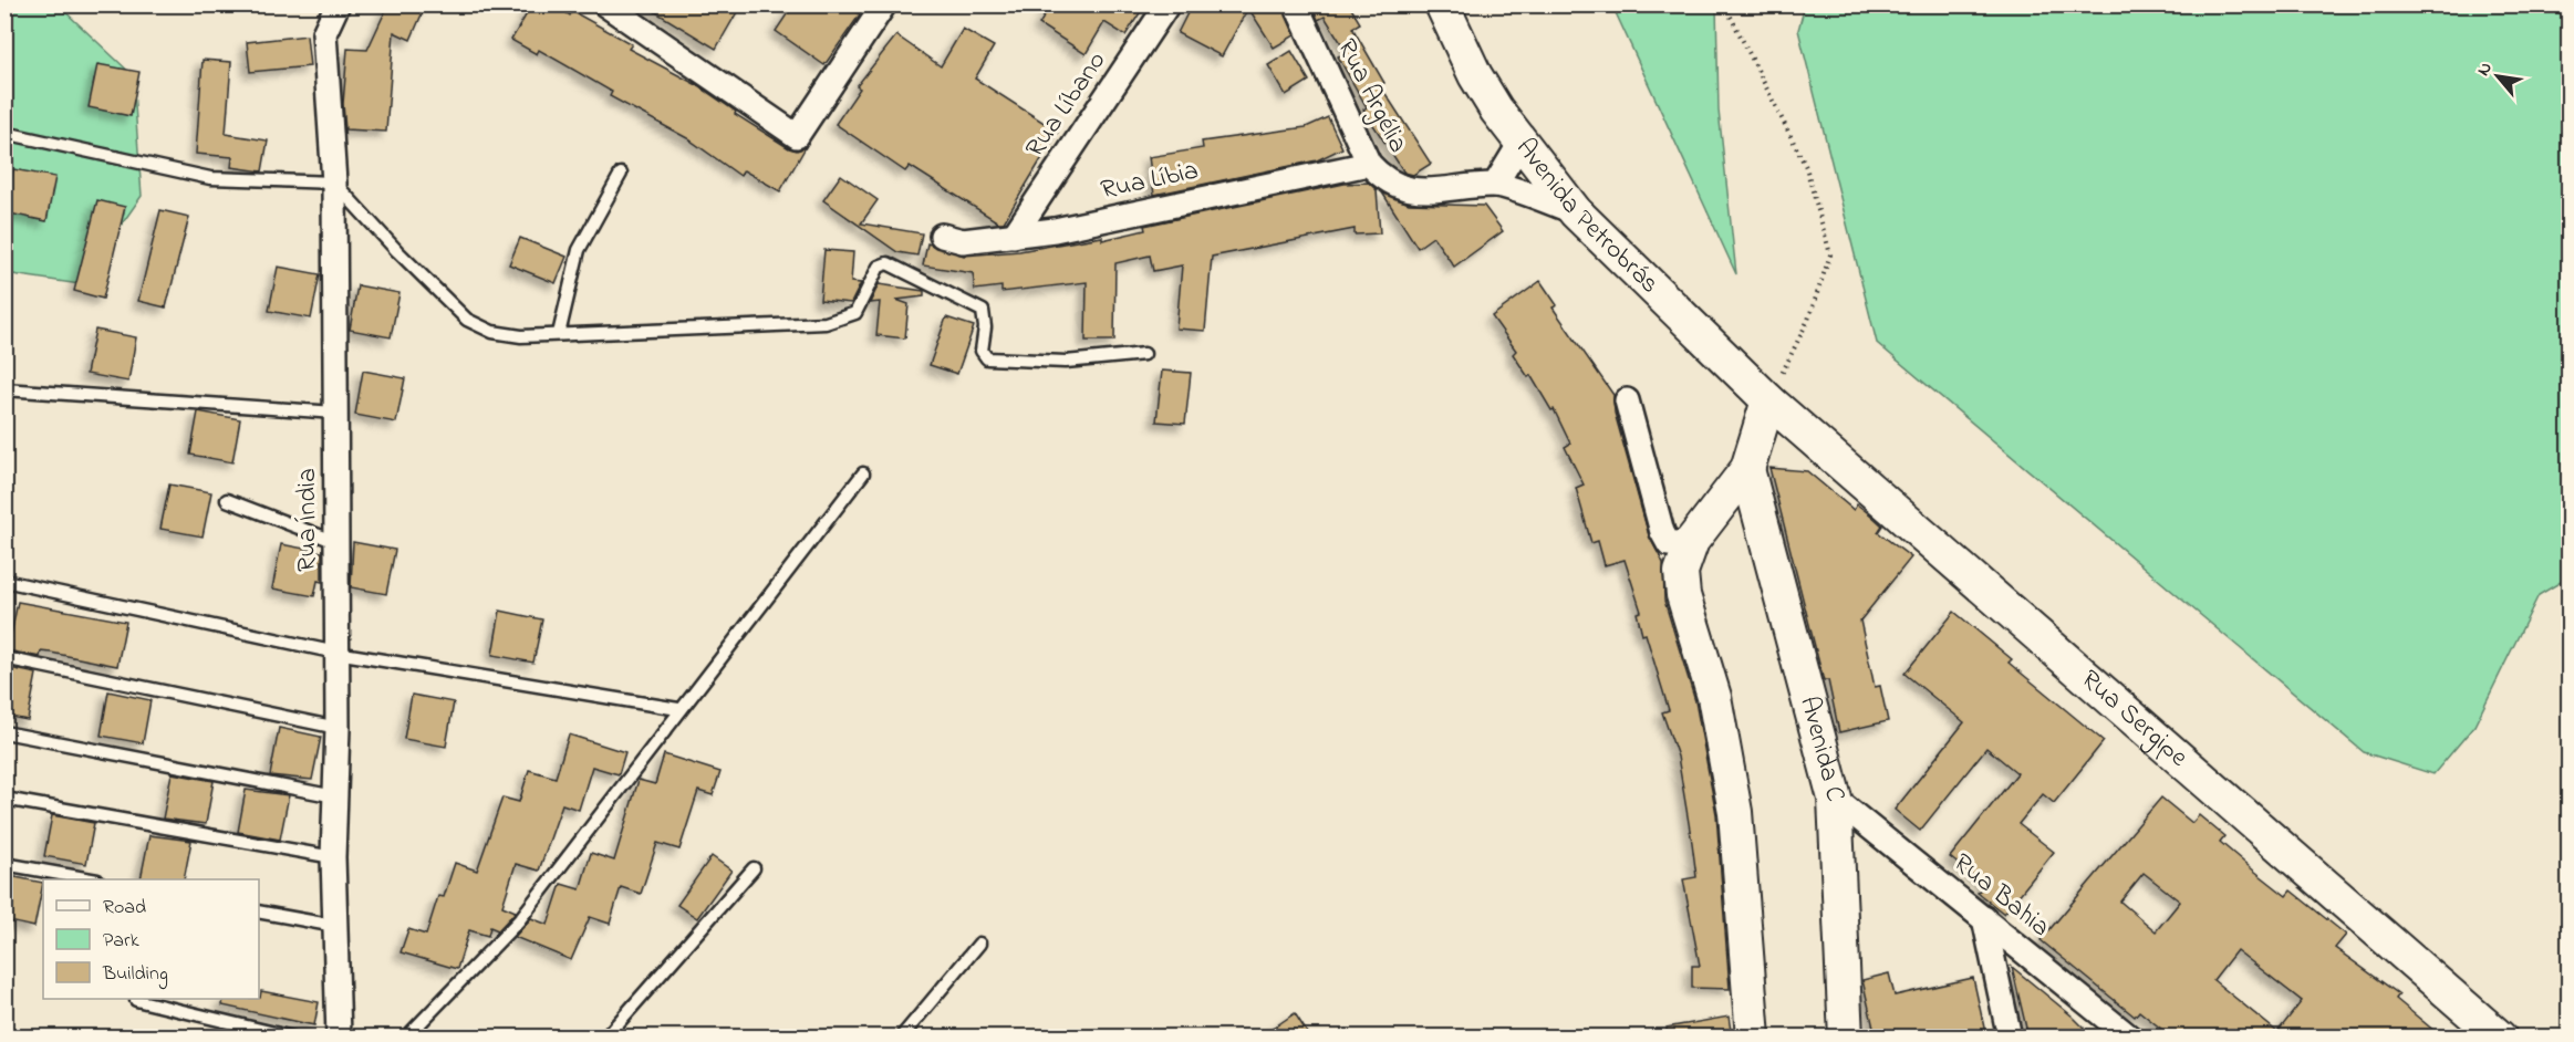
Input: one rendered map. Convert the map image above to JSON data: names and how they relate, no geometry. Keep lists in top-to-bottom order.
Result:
{
  "streets": {
    "main road": ["Avenida Petrobrás", "Rua Sergipe", "Avenida C"],
    "street": [
      "Rua Argélia",
      "Rua Líbano",
      "Rua Líbia",
      "Rua Índia",
      "Rua Bahia"
    ]
  },
  "crossings": [
    ["Rua Argélia", "Rua Líbia"],
    ["Rua Argélia", "Avenida Petrobrás"],
    ["Rua Líbano", "Rua Líbia"],
    ["Avenida Petrobrás", "Rua Sergipe"],
    ["Avenida C", "Rua Bahia"]
  ],
  "legend": ["Road", "Park", "Building"],
  "north": "top left"
}
